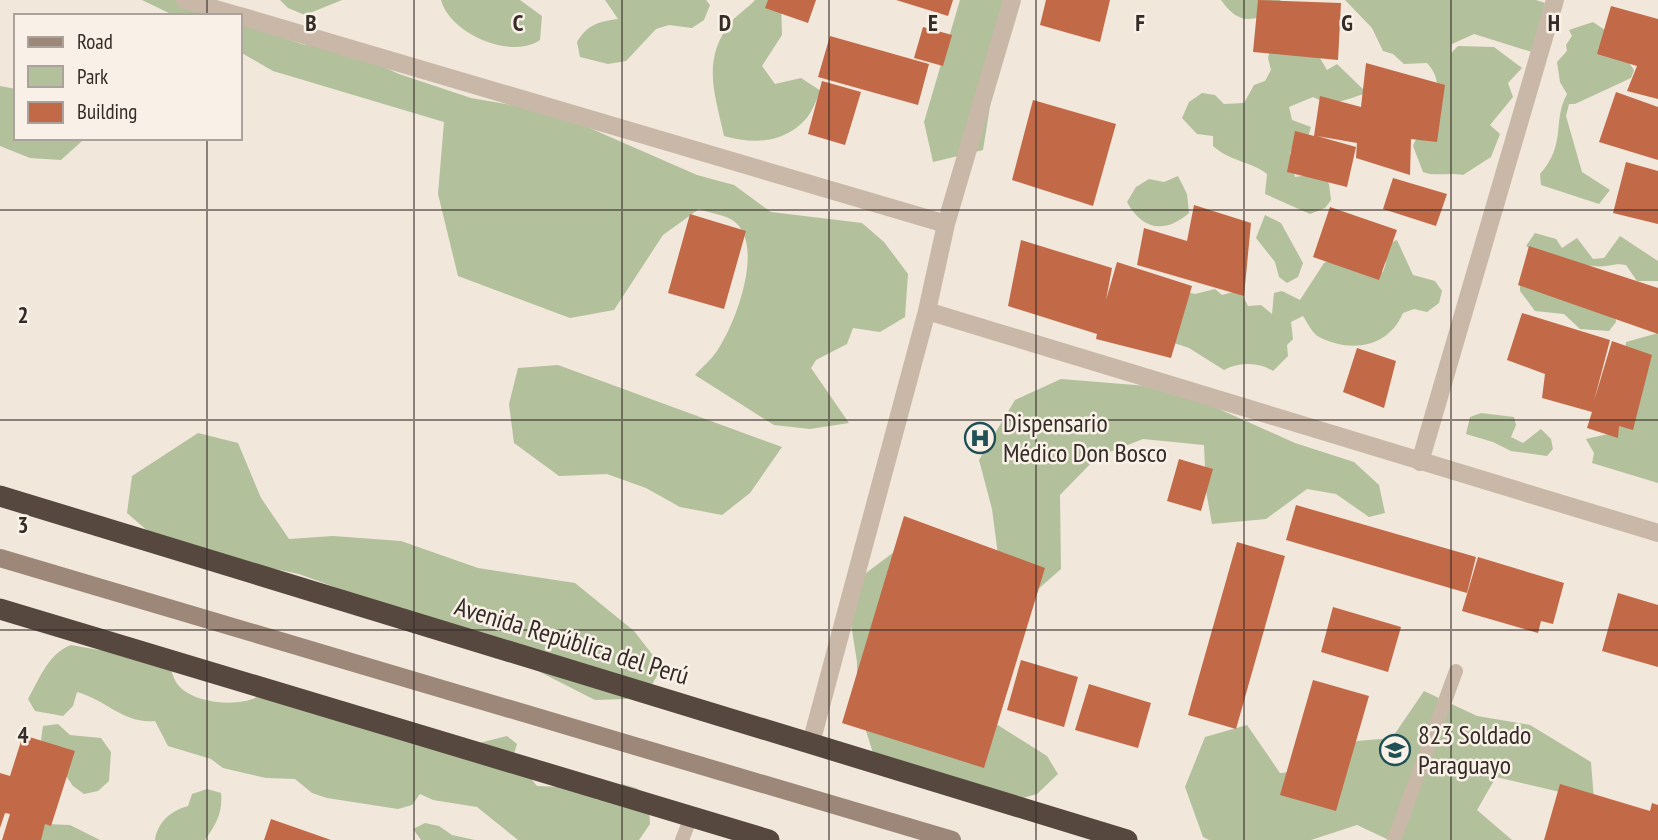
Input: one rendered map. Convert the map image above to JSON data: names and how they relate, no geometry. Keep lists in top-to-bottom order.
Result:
{
  "streets": {
    "highway": ["Avenida República del Perú"]
  },
  "places": {
    "hospital": ["Dispensario Médico Don Bosco"],
    "school or university": ["823 Soldado Paraguayo"]
  },
  "legend": ["Road", "Park", "Building"],
  "grid": {
    "columns": [
      "B",
      "C",
      "D",
      "E",
      "F",
      "G",
      "H"
    ],
    "rows": ["2", "3", "4"]
  }
}
